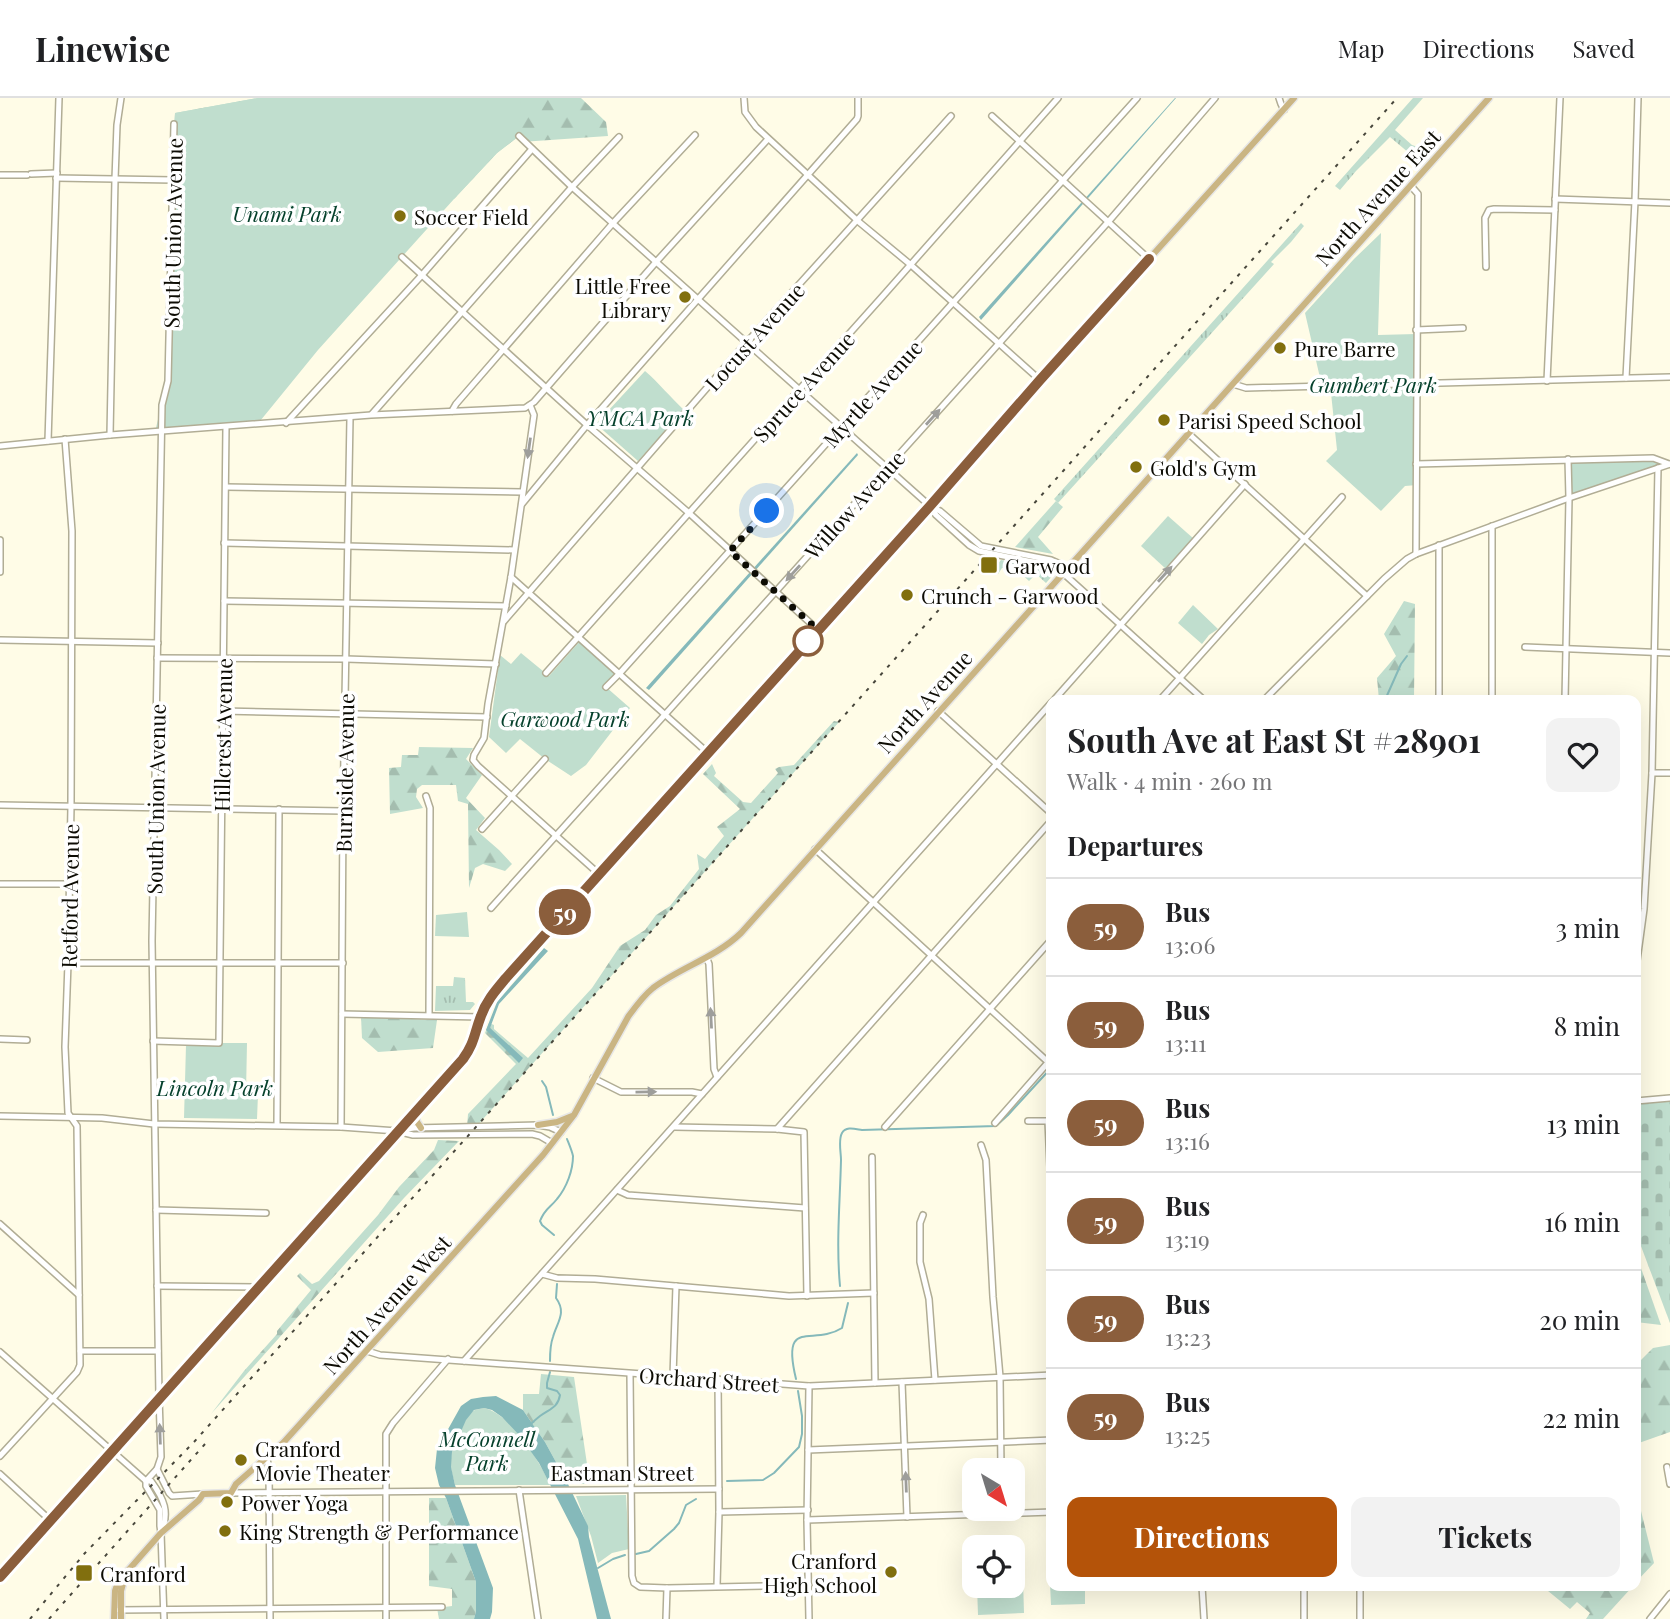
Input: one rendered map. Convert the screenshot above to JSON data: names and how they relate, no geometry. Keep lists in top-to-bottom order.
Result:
{
  "streets": {
    "main road": [
      "North Avenue East",
      "North Avenue",
      "North Avenue West",
      "Eastman Street"
    ],
    "street": [
      "South Union Avenue",
      "Locust Avenue",
      "Spruce Avenue",
      "Myrtle Avenue",
      "Willow Avenue",
      "Hillcrest Avenue",
      "Burnside Avenue",
      "Retford Avenue",
      "Orchard Street"
    ]
  },
  "crossings": [
    ["North Avenue East", "North Avenue"],
    ["South Union Avenue", "Hillcrest Avenue"],
    ["South Union Avenue", "Eastman Street"],
    ["North Avenue", "North Avenue West"],
    ["North Avenue West", "Orchard Street"],
    ["North Avenue West", "Eastman Street"]
  ],
  "parks": [
    "Unami Park",
    "Gumbert Park",
    "YMCA Park",
    "Garwood Park",
    "Lincoln Park",
    "McConnell Park"
  ],
  "places": {
    "other": [
      "Soccer Field",
      "Little Free Library",
      "Pure Barre",
      "Parisi Speed School",
      "Gold's Gym",
      "Crunch - Garwood",
      "Cranford Movie Theater",
      "Power Yoga",
      "King Strength & Performance",
      "Cranford High School"
    ],
    "transit": ["Garwood", "Cranford"]
  },
  "lines": ["bus line 59"],
  "north": "bottom right",
  "page": {
    "header": "Linewise",
    "nav": ["Map", "Directions", "Saved"],
    "on_map": "59",
    "heading": [
      ["South Ave at East St #28901", "Walk · 4 min · 260 m"],
      "Departures"
    ],
    "list": [
      {
        "mark": "59",
        "name": "Bus",
        "note": "13:06",
        "value": "3 min"
      },
      {
        "mark": "59",
        "name": "Bus",
        "note": "13:11",
        "value": "8 min"
      },
      {
        "mark": "59",
        "name": "Bus",
        "note": "13:16",
        "value": "13 min"
      },
      {
        "mark": "59",
        "name": "Bus",
        "note": "13:19",
        "value": "16 min"
      },
      {
        "mark": "59",
        "name": "Bus",
        "note": "13:23",
        "value": "20 min"
      },
      {
        "mark": "59",
        "name": "Bus",
        "note": "13:25",
        "value": "22 min"
      }
    ],
    "buttons": ["Directions", "Tickets"]
  }
}
